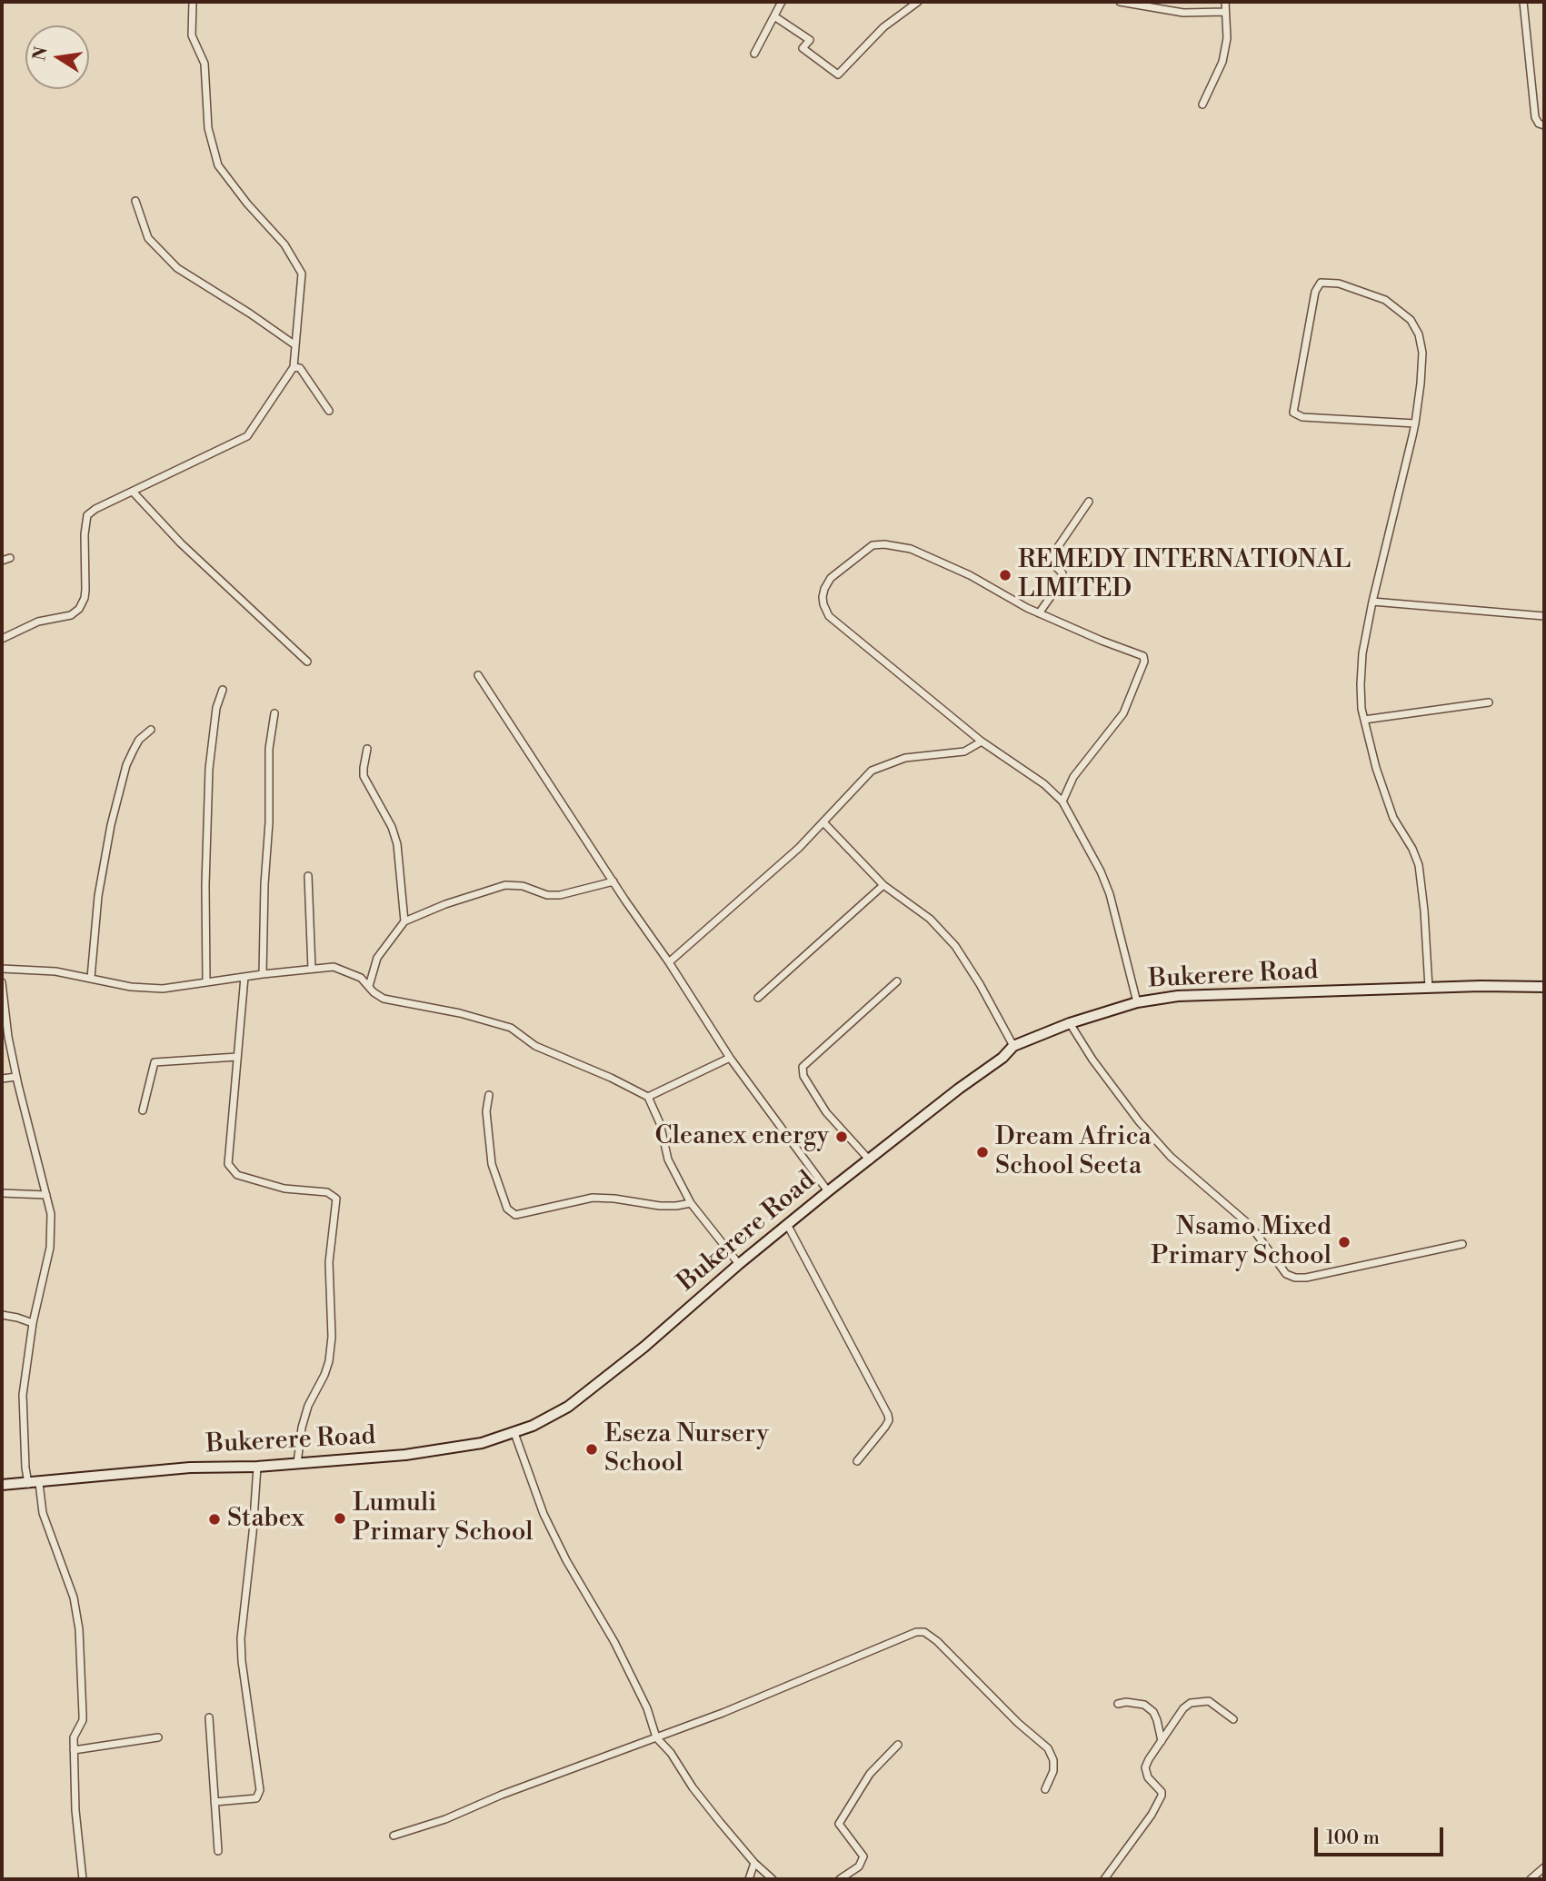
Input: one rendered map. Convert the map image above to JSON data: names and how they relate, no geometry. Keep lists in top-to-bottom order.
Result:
{
  "streets": {
    "main road": ["Bukerere Road"]
  },
  "places": [
    "REMEDY INTERNATIONAL LIMITED",
    "Cleanex energy",
    "Dream Africa School Seeta",
    "Nsamo Mixed Primary School",
    "Eseza Nursery School",
    "Lumuli Primary School",
    "Stabex"
  ],
  "scale_bar": "100 m",
  "north": "left"
}
